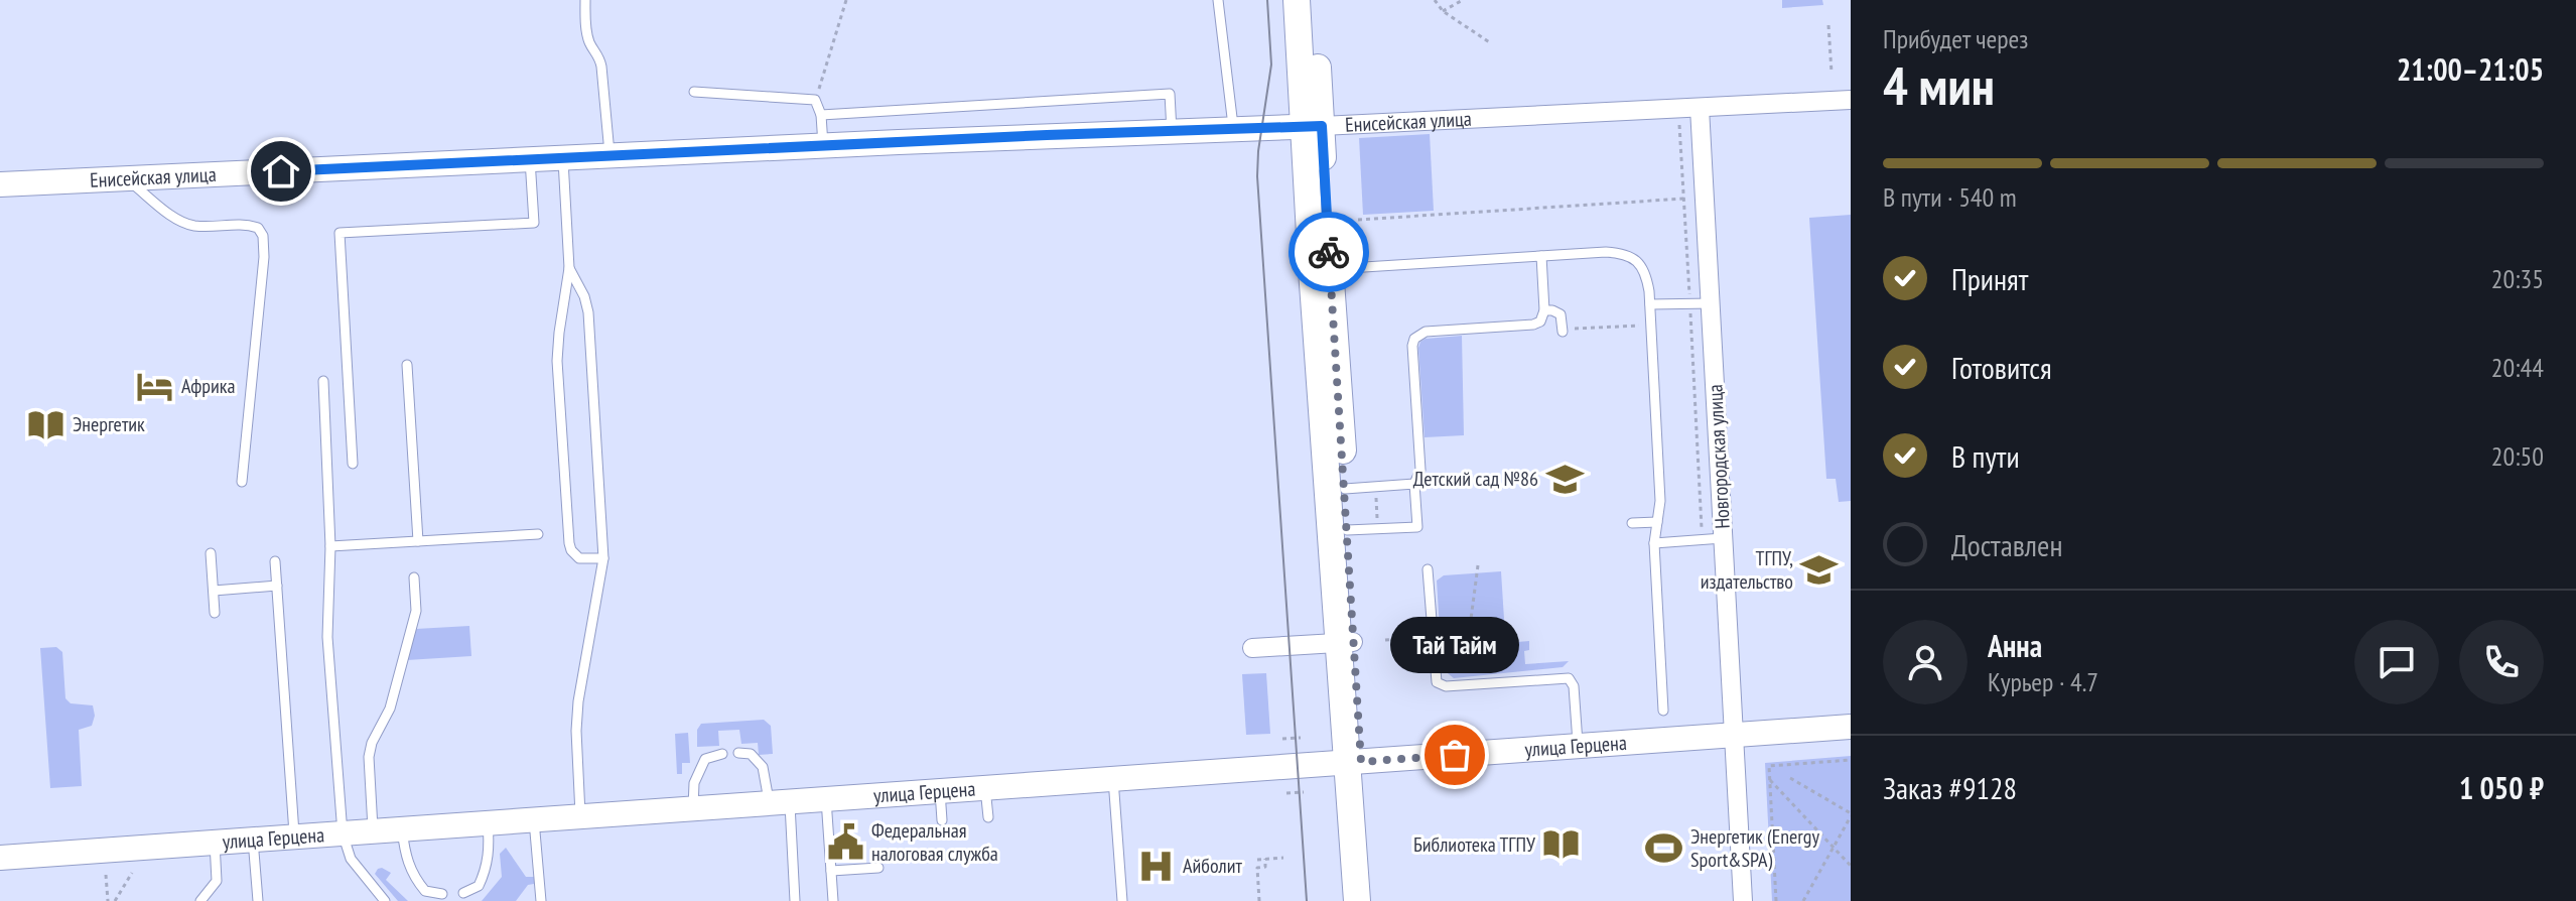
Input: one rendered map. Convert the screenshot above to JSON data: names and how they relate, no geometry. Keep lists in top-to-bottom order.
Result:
{
  "streets": {
    "street": ["Енисейская улица", "Новгородская улица", "улица Герцена"]
  },
  "crossings": [
    ["Енисейская улица", "Новгородская улица"],
    ["Новгородская улица", "улица Герцена"]
  ],
  "places": {
    "hotel": ["Африка"],
    "library": ["Энергетик", "Библиотека ТГПУ"],
    "school or university": ["Детский сад №86", "ТГПУ, издательство"],
    "other": ["Тай Тайм"],
    "public building": ["Федеральная налоговая служба"],
    "sports": ["Энергетик (Energy Sport&SPA)"],
    "hospital": ["Айболит"]
  },
  "page": {
    "heading": ["4 мин", "Прибудет через", "21:00–21:05"],
    "panel": [
      "Анна",
      "Курьер · 4.7",
      "Заказ #9128",
      "1 050 ₽"
    ],
    "bar": "В пути · 540 m",
    "list": [
      ["Принят", "20:35"],
      ["Готовится", "20:44"],
      ["В пути", "20:50"],
      "Доставлен"
    ],
    "bubble": "Тай Тайм"
  }
}
